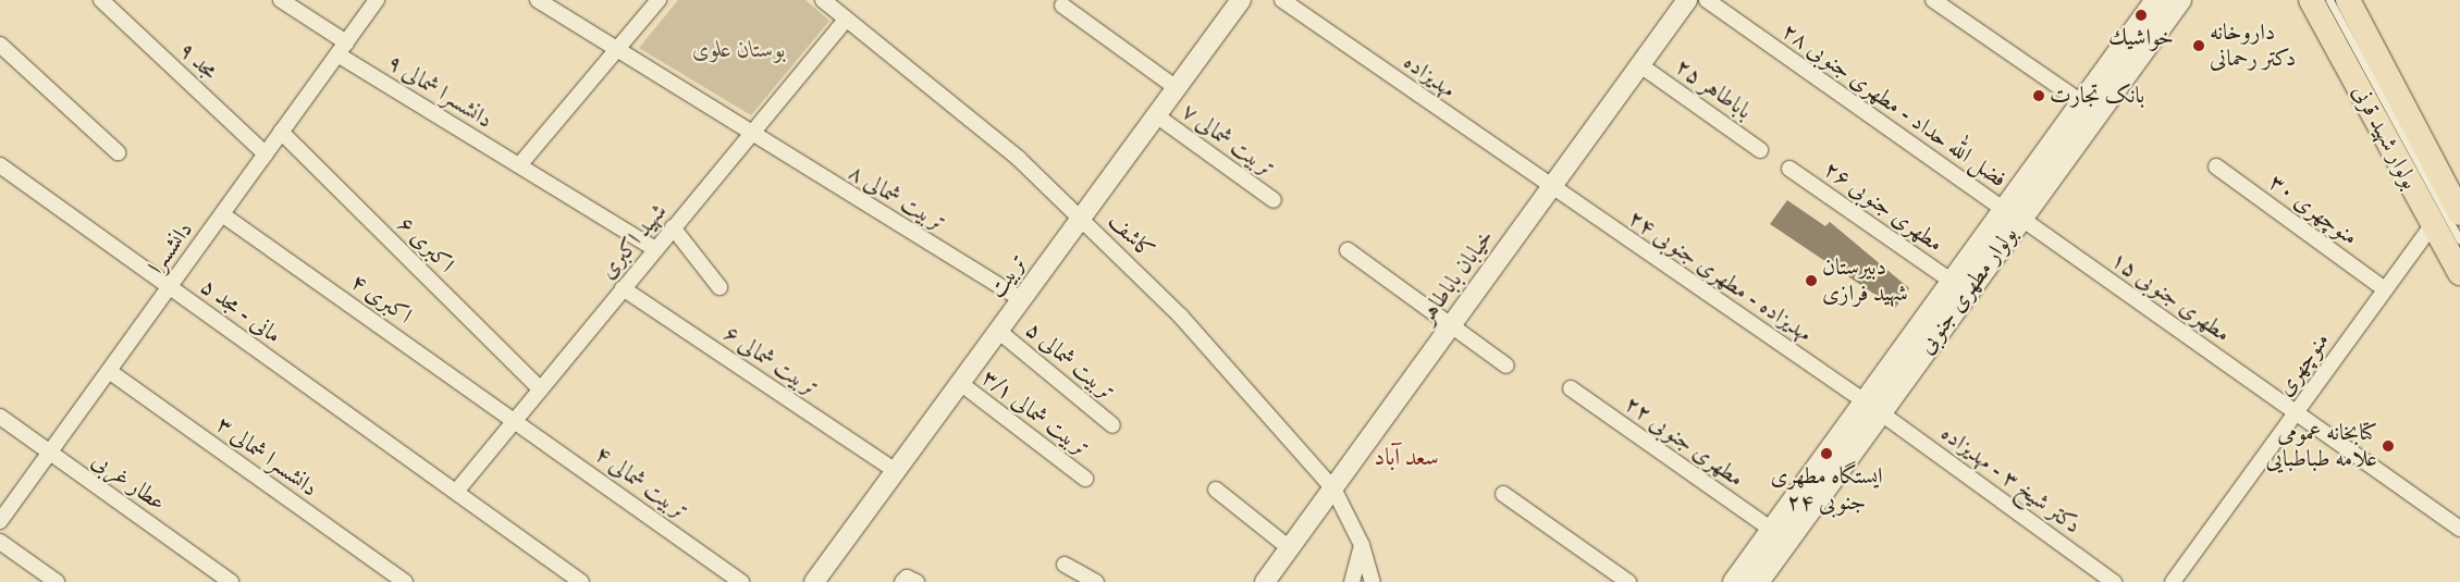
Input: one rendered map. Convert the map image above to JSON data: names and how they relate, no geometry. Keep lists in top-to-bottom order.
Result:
{
  "streets": {
    "main road": ["بولوار شهید قرنی", "بولوار مطهری جنوبی"],
    "street": [
      "مجد ۹",
      "مهدیزاده",
      "باباطاهر ۲۵",
      "دانشسرا شمالی ۹",
      "فضل الله حداد - مطهری جنوبی ۲۸",
      "تربیت شمالی ۷",
      "تربیت شمالی ۸",
      "مطهری جنوبی ۲۶",
      "منوچهری ۳۰",
      "کاشف",
      "شهید اکبری",
      "اکبری ۶",
      "دانشسرا",
      "تربیت",
      "خیابان باباطاهر",
      "مهدیزاده - مطهری جنوبی ۲۴",
      "مطهری جنوبی ۱۵",
      "اکبری ۴",
      "مانی - مجد ۵",
      "تربیت شمالی ۶",
      "تربیت شمالی ۵",
      "منوچهری",
      "تربیت شمالی ۳/۱",
      "مطهری جنوبی ۲۲",
      "دانشسرا شمالی ۳",
      "دکتر شیخ ۳ - مهدیزاده",
      "عطار غربی",
      "تربیت شمالی ۴"
    ]
  },
  "crossings": [
    ["مجد ۹", "دانشسرا"],
    ["مهدیزاده", "خیابان باباطاهر"],
    ["مهدیزاده", "مهدیزاده - مطهری جنوبی ۲۴"],
    ["باباطاهر ۲۵", "خیابان باباطاهر"],
    ["دانشسرا شمالی ۹", "شهید اکبری"],
    ["دانشسرا شمالی ۹", "دانشسرا"],
    ["فضل الله حداد - مطهری جنوبی ۲۸", "بولوار مطهری جنوبی"],
    ["فضل الله حداد - مطهری جنوبی ۲۸", "مطهری جنوبی ۱۵"],
    ["بولوار شهید قرنی", "منوچهری"],
    ["تربیت شمالی ۷", "تربیت"],
    ["تربیت شمالی ۸", "شهید اکبری"],
    ["تربیت شمالی ۸", "تربیت"],
    ["مطهری جنوبی ۲۶", "بولوار مطهری جنوبی"],
    ["منوچهری ۳۰", "منوچهری"],
    ["کاشف", "شهید اکبری"],
    ["کاشف", "تربیت"],
    ["کاشف", "خیابان باباطاهر"],
    ["شهید اکبری", "اکبری ۶"],
    ["شهید اکبری", "اکبری ۴"],
    ["شهید اکبری", "مانی - مجد ۵"],
    ["شهید اکبری", "تربیت شمالی ۶"],
    ["شهید اکبری", "تربیت شمالی ۴"],
    ["اکبری ۶", "دانشسرا"],
    ["دانشسرا", "اکبری ۴"],
    ["دانشسرا", "مانی - مجد ۵"],
    ["دانشسرا", "دانشسرا شمالی ۳"],
    ["دانشسرا", "عطار غربی"],
    ["تربیت", "تربیت شمالی ۶"],
    ["تربیت", "تربیت شمالی ۵"],
    ["تربیت", "تربیت شمالی ۳/۱"],
    ["خیابان باباطاهر", "مهدیزاده - مطهری جنوبی ۲۴"],
    ["مهدیزاده - مطهری جنوبی ۲۴", "بولوار مطهری جنوبی"],
    ["مهدیزاده - مطهری جنوبی ۲۴", "دکتر شیخ ۳ - مهدیزاده"],
    ["بولوار مطهری جنوبی", "مطهری جنوبی ۱۵"],
    ["بولوار مطهری جنوبی", "مطهری جنوبی ۲۲"],
    ["بولوار مطهری جنوبی", "دکتر شیخ ۳ - مهدیزاده"],
    ["مطهری جنوبی ۱۵", "منوچهری"],
    ["اکبری ۴", "تربیت شمالی ۴"]
  ],
  "districts": ["سعد آباد"],
  "parks": ["بوستان علوی"],
  "places": [
    "خواشيك",
    "داروخانه دکتر رحمانی",
    "بانک تجارت",
    "دبیرستان شهید فرازی",
    "کتابخانه عمومی علامه طباطبایی",
    "ایستگاه مطهری جنوبی ۲۴"
  ]
}
